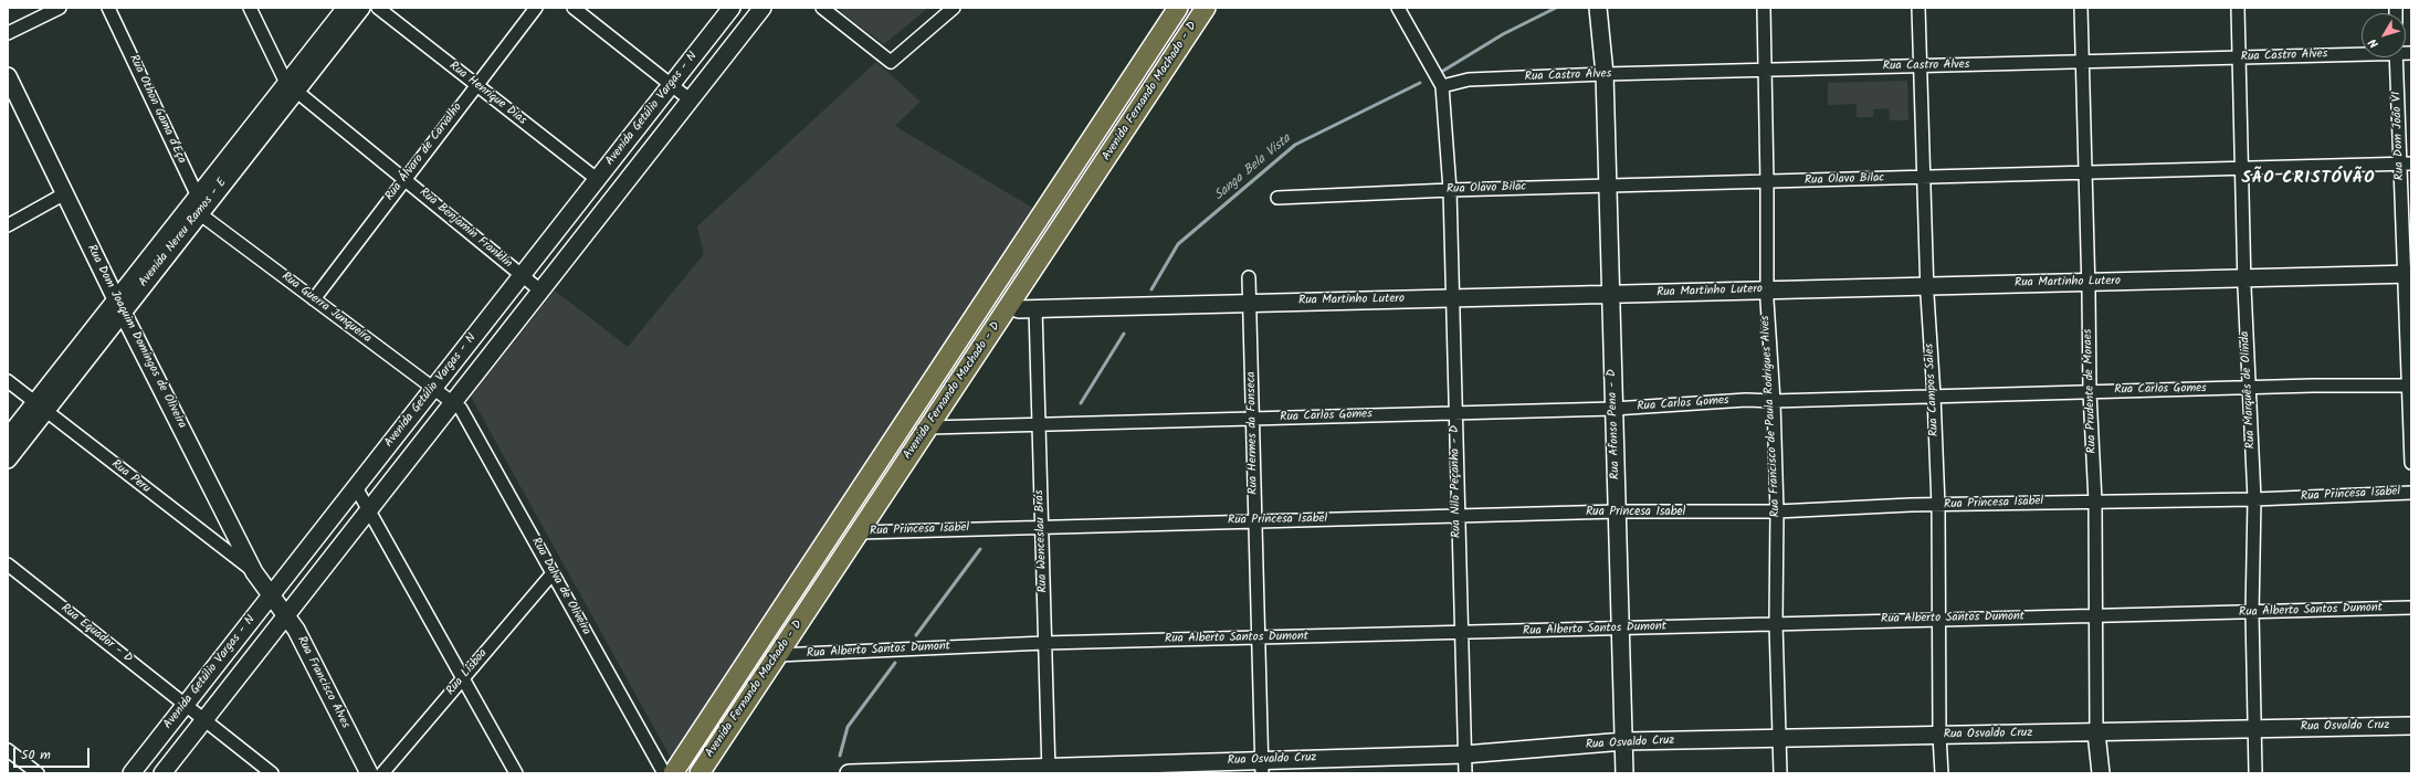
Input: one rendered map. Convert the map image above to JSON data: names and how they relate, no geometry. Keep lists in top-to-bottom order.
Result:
{
  "streets": {
    "main road": ["Avenida Fernando Machado - D"],
    "street": [
      "Rua Castro Alves",
      "Rua Henrique Dias",
      "Rua Othon Gama d'Eça",
      "Avenida Getúlio Vargas - N",
      "Rua Dom João VI",
      "Rua Álvaro de Carvalho",
      "Rua Olavo Bilac",
      "Rua Benjamin Franklin",
      "Avenida Nereu Ramos - E",
      "Rua Martinho Lutero",
      "Rua Guerra Junqueira",
      "Rua Dom Joaquim Domingos de Oliveira",
      "Rua Campos Sales",
      "Rua Carlos Gomes",
      "Rua Marquês de Olinda",
      "Rua Prudente de Moraes",
      "Rua Francisco de Paula Rodrigues Alves",
      "Rua Afonso Pena - D",
      "Rua Hermes da Fonseca",
      "Rua Peru",
      "Rua Nilo Peçanha - D",
      "Rua Princesa Isabel",
      "Rua Wenceslau Brás",
      "Rua Dalva de Oliveira",
      "Rua Alberto Santos Dumont",
      "Rua Equador - D",
      "Rua Lisboa",
      "Rua Francisco Alves",
      "Rua Osvaldo Cruz"
    ]
  },
  "crossings": [
    ["Rua Castro Alves", "Rua Campos Sales"],
    ["Rua Castro Alves", "Rua Marquês de Olinda"],
    ["Rua Castro Alves", "Rua Prudente de Moraes"],
    ["Rua Castro Alves", "Rua Francisco de Paula Rodrigues Alves"],
    ["Rua Castro Alves", "Rua Afonso Pena - D"],
    ["Rua Castro Alves", "Rua Nilo Peçanha - D"],
    ["Avenida Fernando Machado - D", "Rua Martinho Lutero"],
    ["Avenida Fernando Machado - D", "Rua Carlos Gomes"],
    ["Avenida Fernando Machado - D", "Rua Princesa Isabel"],
    ["Avenida Fernando Machado - D", "Rua Alberto Santos Dumont"],
    ["Rua Henrique Dias", "Avenida Getúlio Vargas - N"],
    ["Rua Henrique Dias", "Rua Álvaro de Carvalho"],
    ["Rua Othon Gama d'Eça", "Avenida Nereu Ramos - E"],
    ["Rua Othon Gama d'Eça", "Rua Guerra Junqueira"],
    ["Avenida Getúlio Vargas - N", "Rua Benjamin Franklin"],
    ["Avenida Getúlio Vargas - N", "Rua Guerra Junqueira"],
    ["Avenida Getúlio Vargas - N", "Rua Dom Joaquim Domingos de Oliveira"],
    ["Avenida Getúlio Vargas - N", "Rua Dalva de Oliveira"],
    ["Avenida Getúlio Vargas - N", "Rua Equador - D"],
    ["Avenida Getúlio Vargas - N", "Rua Francisco Alves"],
    ["Rua Dom João VI", "Rua Olavo Bilac"],
    ["Rua Dom João VI", "Rua Martinho Lutero"],
    ["Rua Dom João VI", "Rua Carlos Gomes"],
    ["Rua Álvaro de Carvalho", "Rua Benjamin Franklin"],
    ["Rua Álvaro de Carvalho", "Rua Guerra Junqueira"],
    ["Rua Olavo Bilac", "Rua Campos Sales"],
    ["Rua Olavo Bilac", "Rua Marquês de Olinda"],
    ["Rua Olavo Bilac", "Rua Prudente de Moraes"],
    ["Rua Olavo Bilac", "Rua Francisco de Paula Rodrigues Alves"],
    ["Rua Olavo Bilac", "Rua Afonso Pena - D"],
    ["Rua Olavo Bilac", "Rua Nilo Peçanha - D"],
    ["Rua Benjamin Franklin", "Avenida Nereu Ramos - E"],
    ["Avenida Nereu Ramos - E", "Rua Guerra Junqueira"],
    ["Avenida Nereu Ramos - E", "Rua Dom Joaquim Domingos de Oliveira"],
    ["Avenida Nereu Ramos - E", "Rua Peru"],
    ["Rua Martinho Lutero", "Rua Campos Sales"],
    ["Rua Martinho Lutero", "Rua Marquês de Olinda"],
    ["Rua Martinho Lutero", "Rua Prudente de Moraes"],
    ["Rua Martinho Lutero", "Rua Francisco de Paula Rodrigues Alves"],
    ["Rua Martinho Lutero", "Rua Afonso Pena - D"],
    ["Rua Martinho Lutero", "Rua Hermes da Fonseca"],
    ["Rua Martinho Lutero", "Rua Nilo Peçanha - D"],
    ["Rua Martinho Lutero", "Rua Wenceslau Brás"],
    ["Rua Guerra Junqueira", "Rua Dalva de Oliveira"],
    ["Rua Dom Joaquim Domingos de Oliveira", "Rua Peru"],
    ["Rua Dom Joaquim Domingos de Oliveira", "Rua Francisco Alves"],
    ["Rua Campos Sales", "Rua Carlos Gomes"],
    ["Rua Campos Sales", "Rua Princesa Isabel"],
    ["Rua Campos Sales", "Rua Alberto Santos Dumont"],
    ["Rua Campos Sales", "Rua Osvaldo Cruz"],
    ["Rua Carlos Gomes", "Rua Marquês de Olinda"],
    ["Rua Carlos Gomes", "Rua Prudente de Moraes"],
    ["Rua Carlos Gomes", "Rua Francisco de Paula Rodrigues Alves"],
    ["Rua Carlos Gomes", "Rua Afonso Pena - D"],
    ["Rua Carlos Gomes", "Rua Hermes da Fonseca"],
    ["Rua Carlos Gomes", "Rua Nilo Peçanha - D"],
    ["Rua Carlos Gomes", "Rua Wenceslau Brás"],
    ["Rua Marquês de Olinda", "Rua Princesa Isabel"],
    ["Rua Marquês de Olinda", "Rua Alberto Santos Dumont"],
    ["Rua Marquês de Olinda", "Rua Osvaldo Cruz"],
    ["Rua Prudente de Moraes", "Rua Princesa Isabel"],
    ["Rua Prudente de Moraes", "Rua Alberto Santos Dumont"],
    ["Rua Prudente de Moraes", "Rua Osvaldo Cruz"],
    ["Rua Francisco de Paula Rodrigues Alves", "Rua Princesa Isabel"],
    ["Rua Francisco de Paula Rodrigues Alves", "Rua Alberto Santos Dumont"],
    ["Rua Francisco de Paula Rodrigues Alves", "Rua Osvaldo Cruz"],
    ["Rua Afonso Pena - D", "Rua Princesa Isabel"],
    ["Rua Afonso Pena - D", "Rua Alberto Santos Dumont"],
    ["Rua Afonso Pena - D", "Rua Osvaldo Cruz"],
    ["Rua Hermes da Fonseca", "Rua Princesa Isabel"],
    ["Rua Hermes da Fonseca", "Rua Alberto Santos Dumont"],
    ["Rua Hermes da Fonseca", "Rua Osvaldo Cruz"],
    ["Rua Nilo Peçanha - D", "Rua Princesa Isabel"],
    ["Rua Nilo Peçanha - D", "Rua Alberto Santos Dumont"],
    ["Rua Nilo Peçanha - D", "Rua Osvaldo Cruz"],
    ["Rua Princesa Isabel", "Rua Wenceslau Brás"],
    ["Rua Wenceslau Brás", "Rua Alberto Santos Dumont"],
    ["Rua Wenceslau Brás", "Rua Osvaldo Cruz"],
    ["Rua Dalva de Oliveira", "Rua Lisboa"]
  ],
  "districts": ["SÃO CRISTÓVÃO"],
  "water": ["Sanga Bela Vista"],
  "scale_bar": "50 m",
  "north": "bottom left"
}
